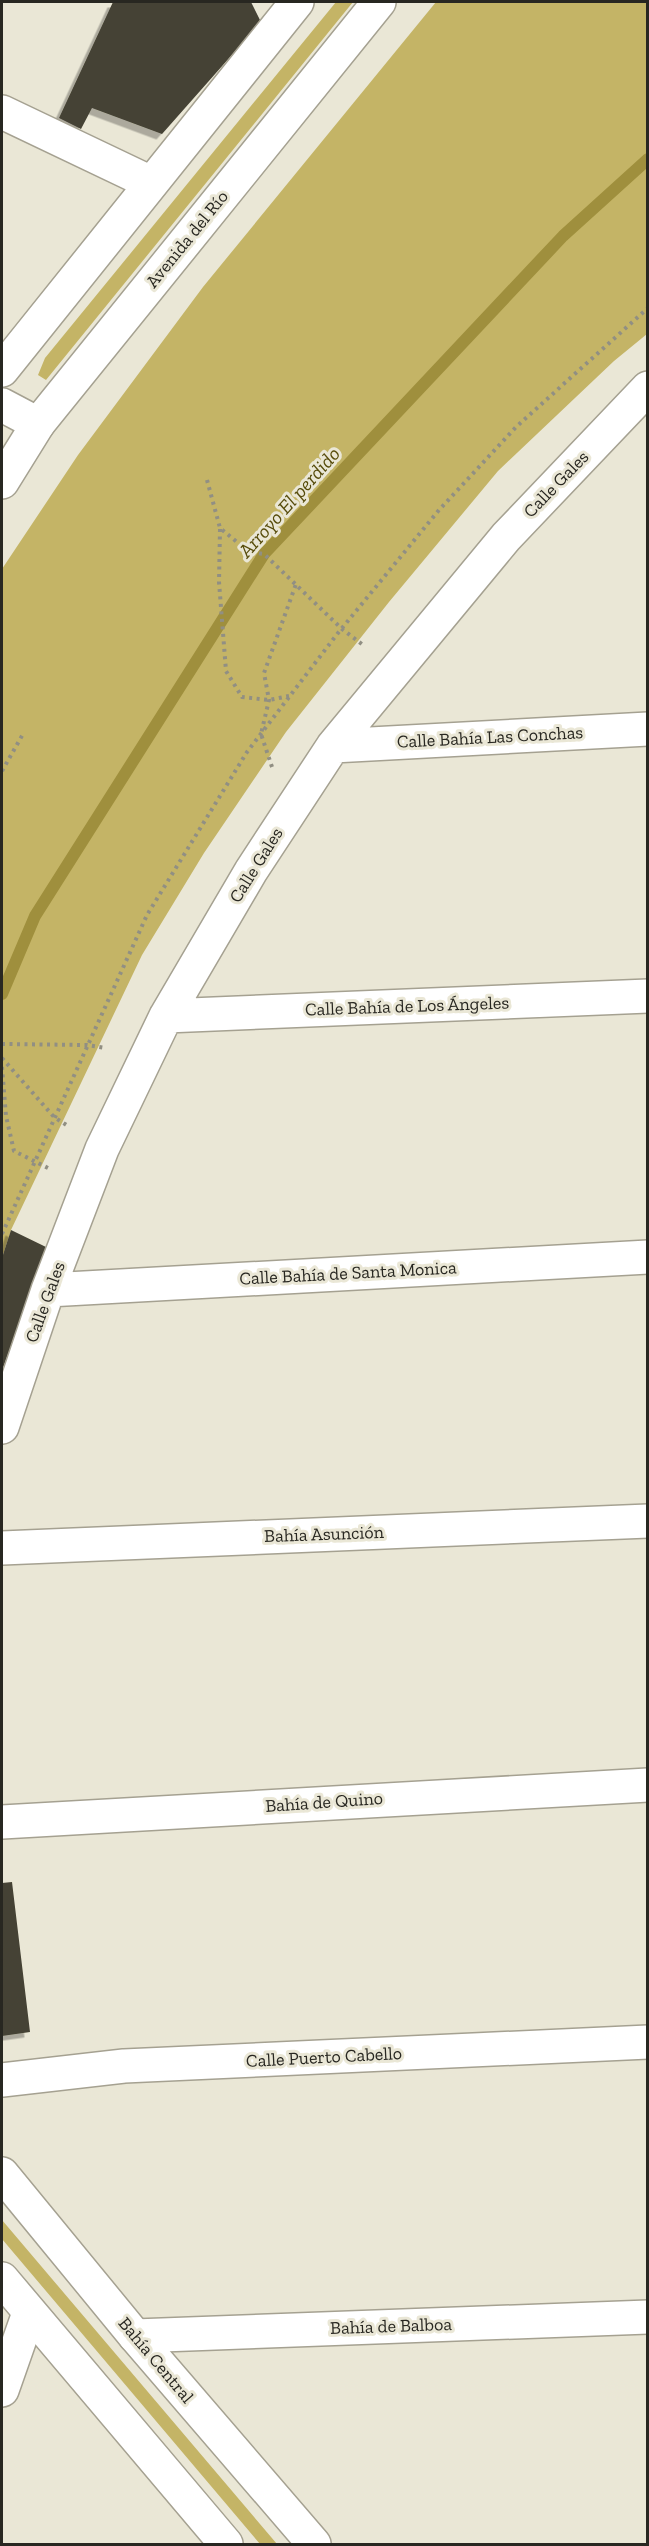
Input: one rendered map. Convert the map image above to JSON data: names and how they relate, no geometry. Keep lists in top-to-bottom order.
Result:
{
  "streets": {
    "street": [
      "Avenida del Río",
      "Calle Gales",
      "Calle Bahía Las Conchas",
      "Calle Bahía de Los Ángeles",
      "Calle Bahía de Santa Monica",
      "Bahía Asunción",
      "Bahía de Quino",
      "Calle Puerto Cabello",
      "Bahía de Balboa",
      "Bahía Central"
    ]
  },
  "crossings": [
    ["Calle Gales", "Calle Bahía Las Conchas"],
    ["Calle Gales", "Calle Bahía de Los Ángeles"],
    ["Calle Gales", "Calle Bahía de Santa Monica"],
    ["Bahía de Balboa", "Bahía Central"]
  ],
  "water": ["Arroyo El perdido"]
}
